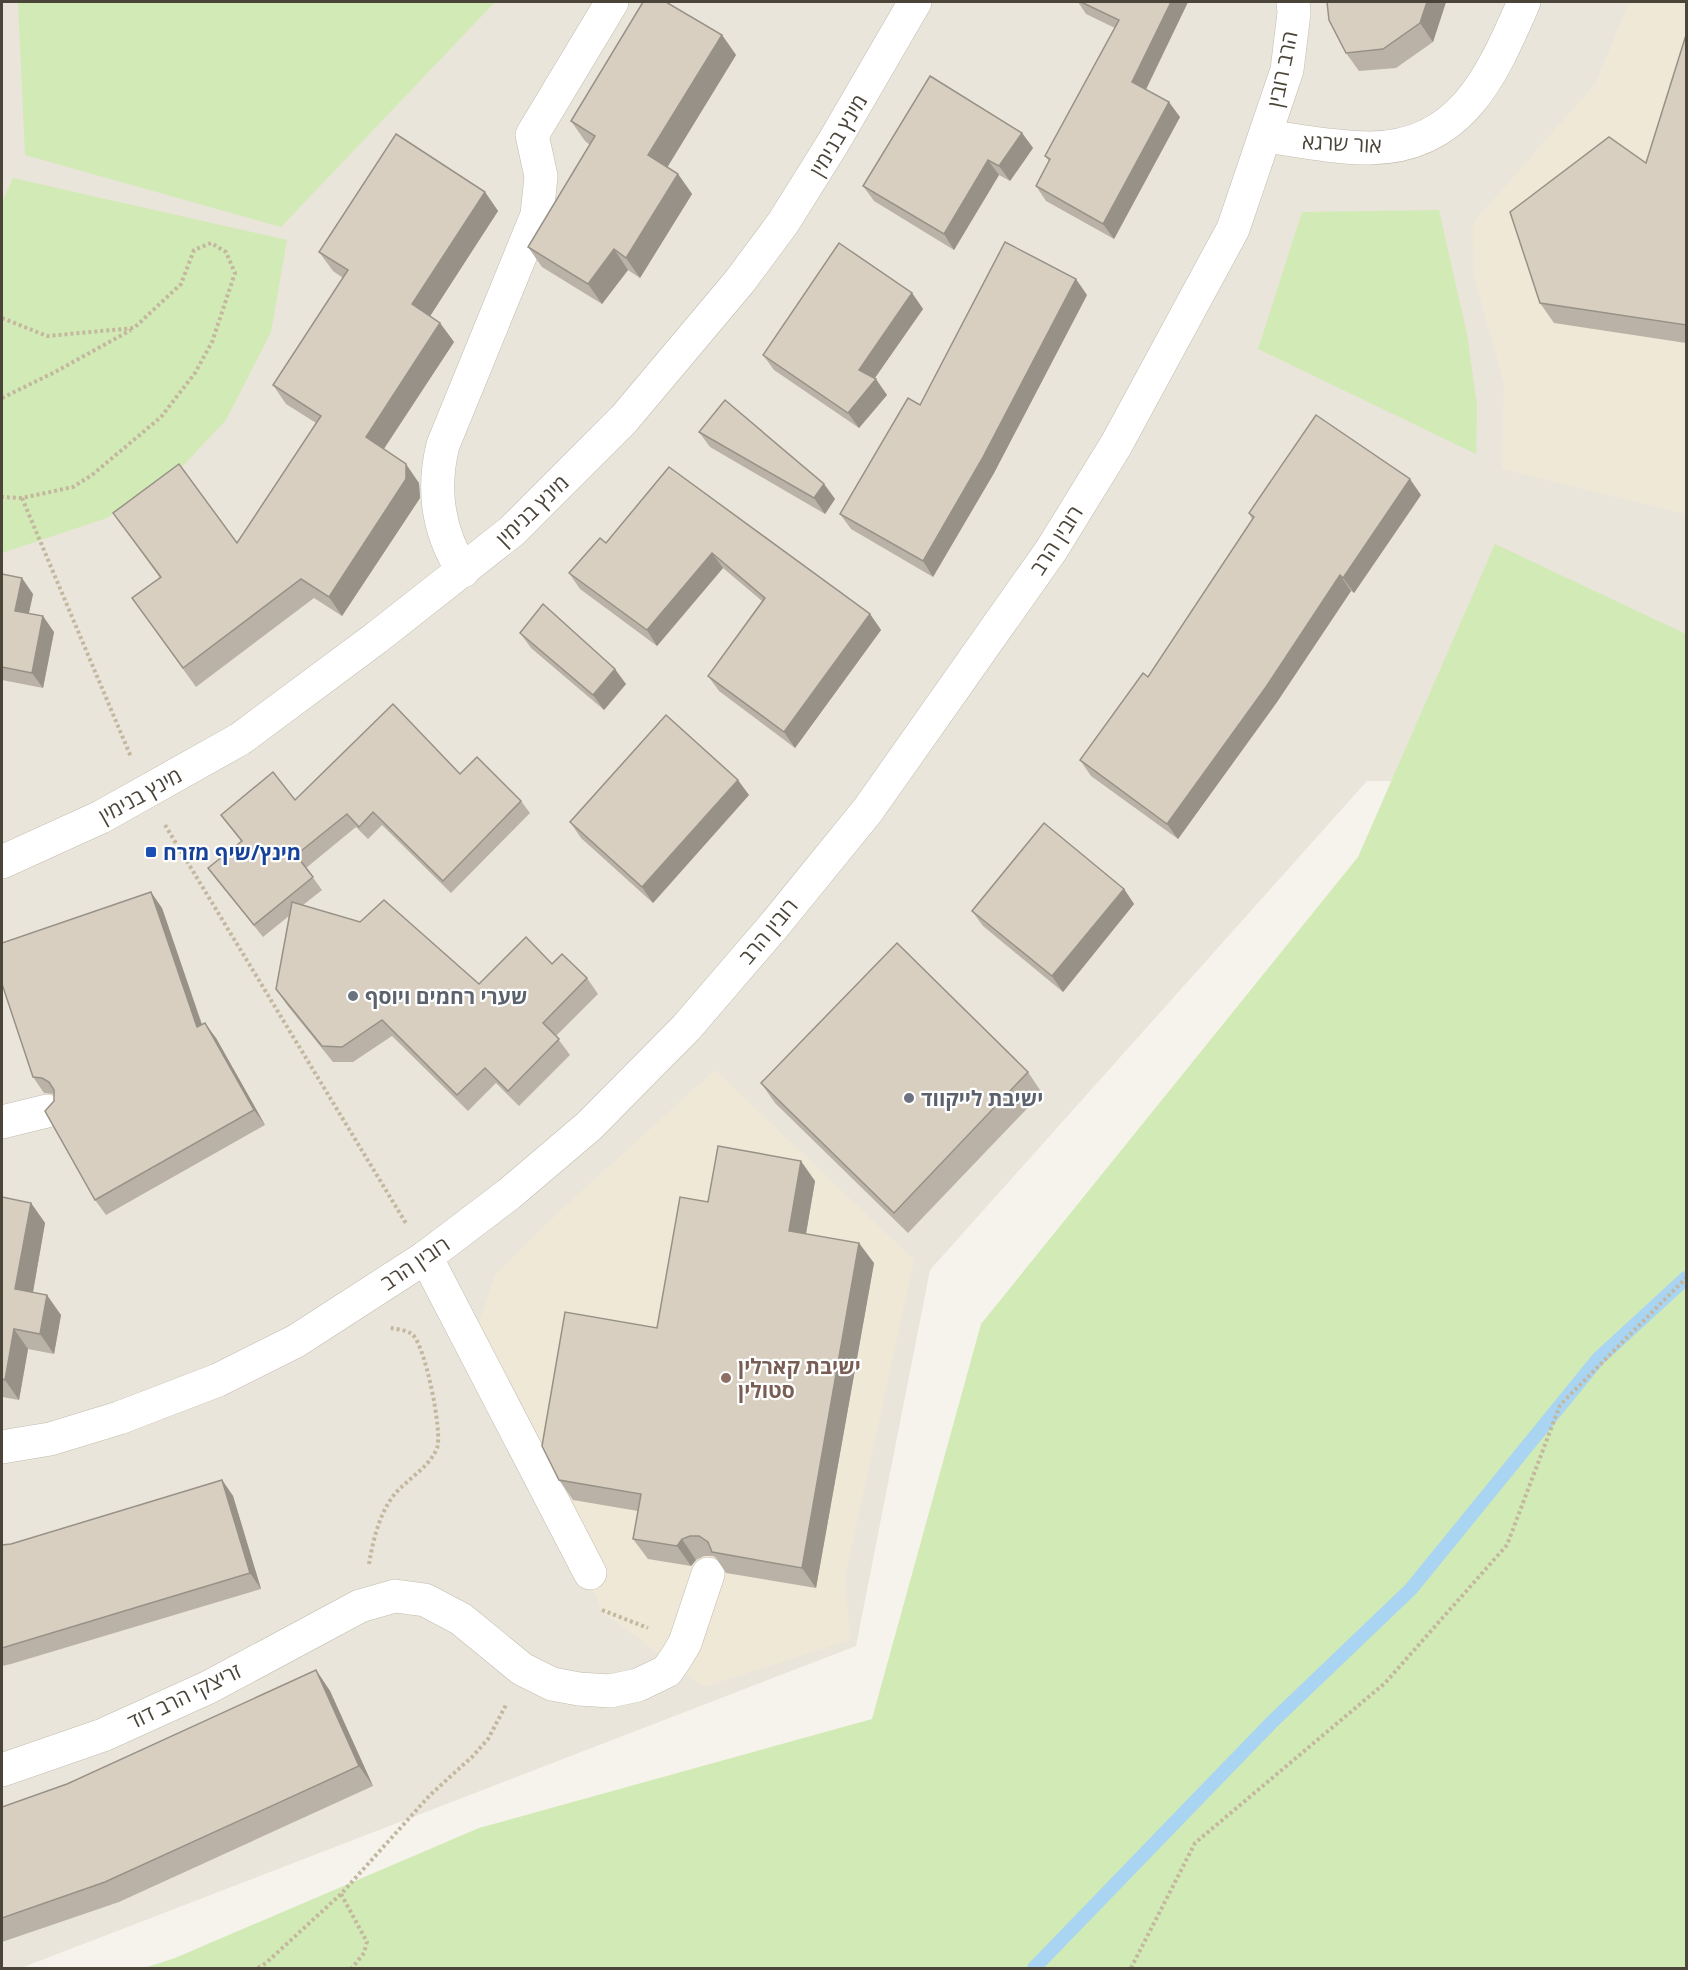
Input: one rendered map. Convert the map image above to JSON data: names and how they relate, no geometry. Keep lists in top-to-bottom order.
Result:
{
  "streets": {
    "street": [
      "הרב רובין",
      "מינץ בנימין",
      "אור שרגא",
      "רובין הרב",
      "זריצקי הרב דוד"
    ]
  },
  "crossings": [
    ["הרב רובין", "אור שרגא"],
    ["הרב רובין", "רובין הרב"],
    ["אור שרגא", "רובין הרב"]
  ],
  "places": {
    "transit": ["מינץ/שיף מזרח"],
    "other": ["שערי רחמים ויוסף", "ישיבת לייקווד", "ישיבת קארלין סטולין"]
  }
}
